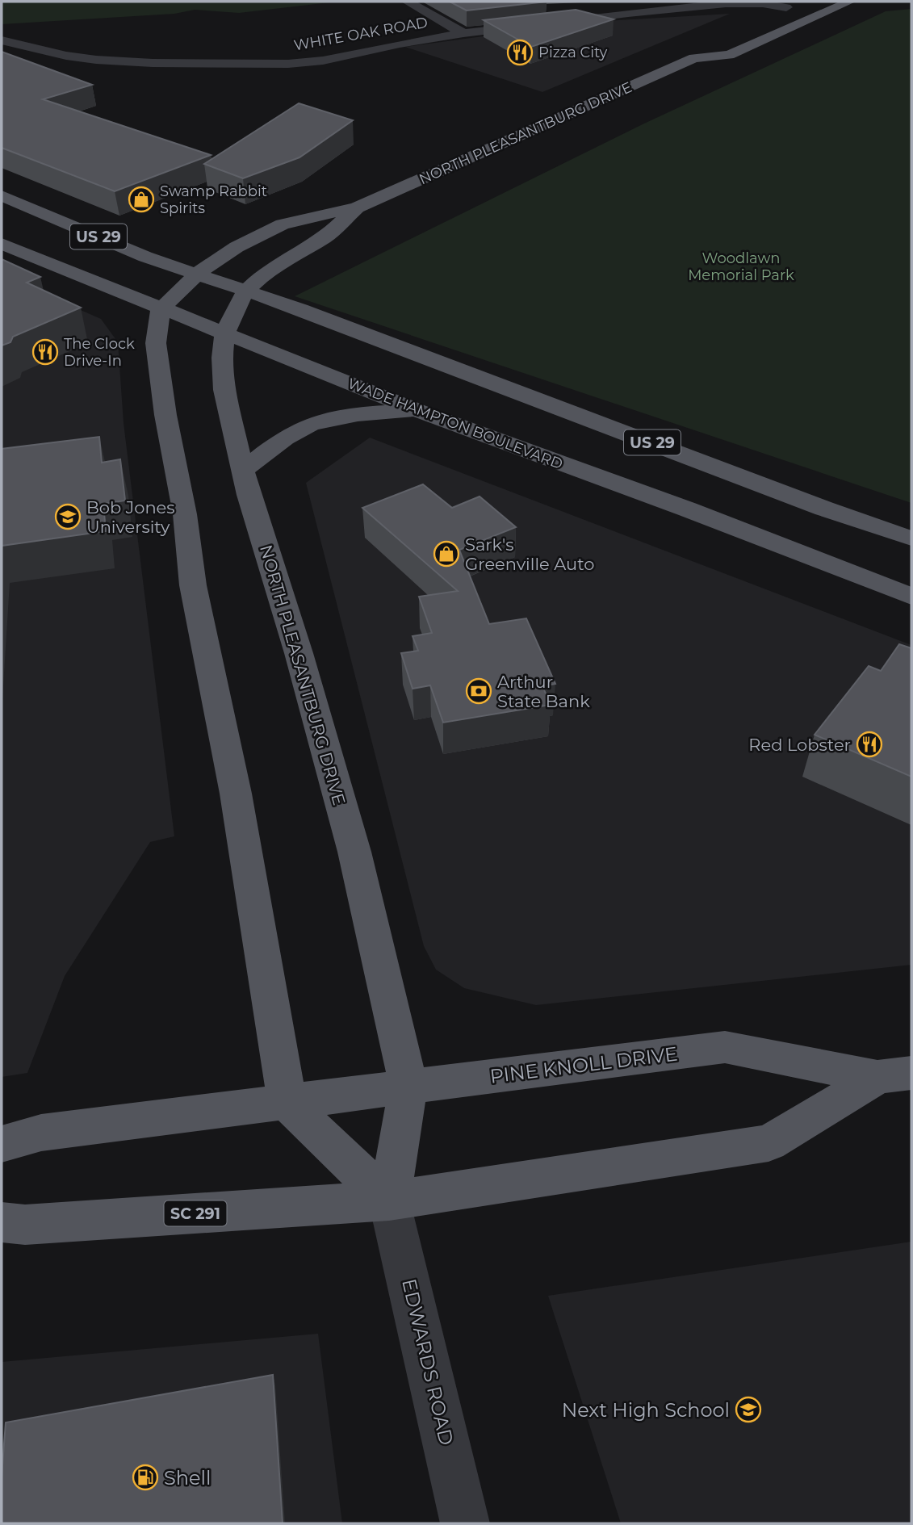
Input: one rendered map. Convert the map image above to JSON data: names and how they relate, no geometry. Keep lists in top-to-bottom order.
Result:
{
  "streets": {
    "main road": [
      "NORTH PLEASANTBURG DRIVE",
      "US 29",
      "WADE HAMPTON BOULEVARD",
      "PINE KNOLL DRIVE",
      "SC 291"
    ],
    "street": ["WHITE OAK ROAD", "EDWARDS ROAD"]
  },
  "crossings": [
    ["NORTH PLEASANTBURG DRIVE", "US 29"],
    ["NORTH PLEASANTBURG DRIVE", "WADE HAMPTON BOULEVARD"],
    ["NORTH PLEASANTBURG DRIVE", "PINE KNOLL DRIVE"],
    ["NORTH PLEASANTBURG DRIVE", "SC 291"],
    ["NORTH PLEASANTBURG DRIVE", "EDWARDS ROAD"],
    ["PINE KNOLL DRIVE", "SC 291"],
    ["PINE KNOLL DRIVE", "EDWARDS ROAD"],
    ["SC 291", "EDWARDS ROAD"]
  ],
  "parks": ["Woodlawn Memorial Park"],
  "places": {
    "restaurant": ["Pizza City", "The Clock Drive-In", "Red Lobster"],
    "shop": ["Swamp Rabbit Spirits", "Sark's Greenville Auto"],
    "school or university": ["Bob Jones University", "Next High School"],
    "bank": ["Arthur State Bank"],
    "fuel station": ["Shell"]
  }
}
